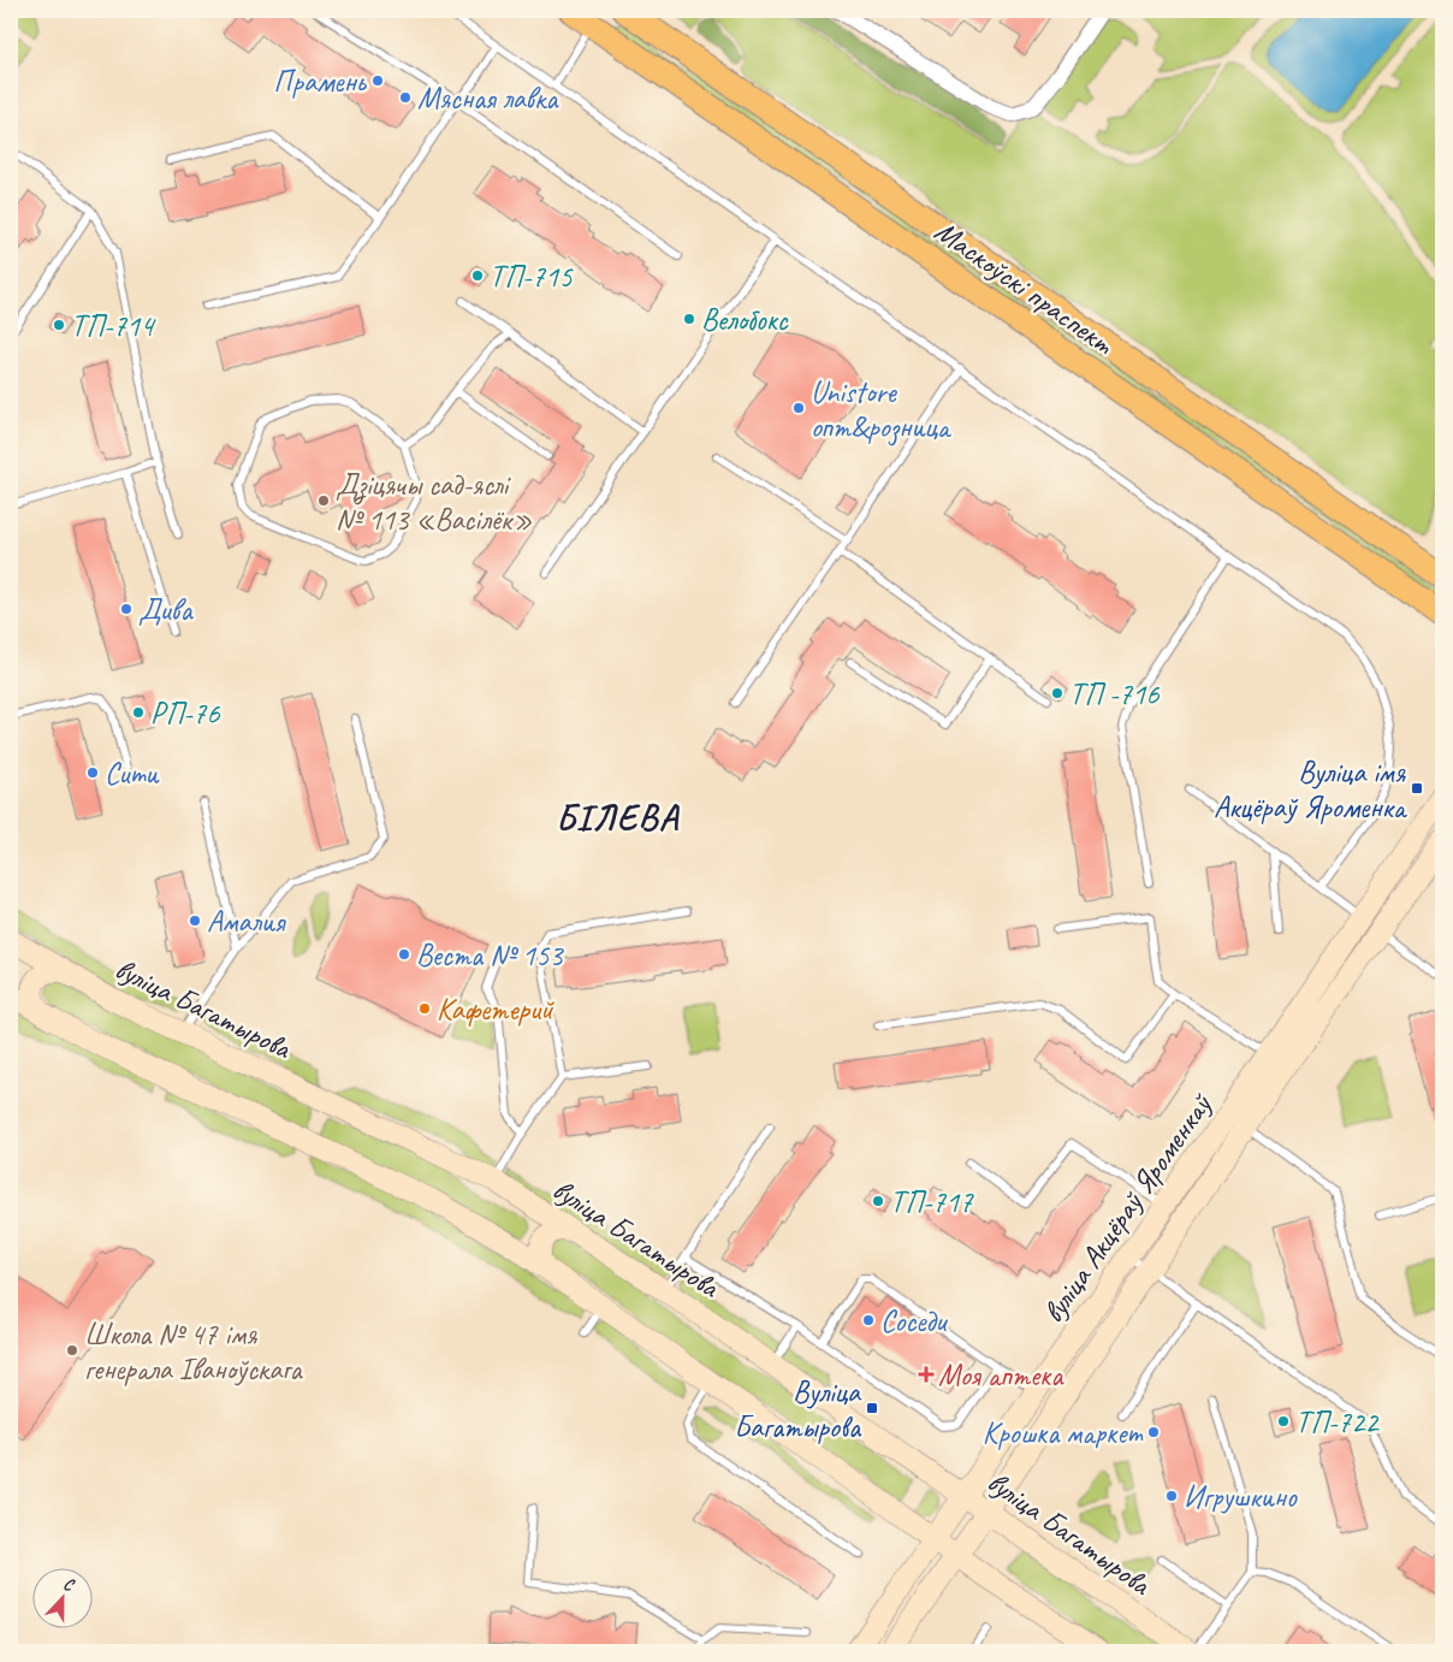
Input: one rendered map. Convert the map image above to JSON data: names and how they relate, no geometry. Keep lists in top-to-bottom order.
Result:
{
  "streets": {
    "main road": ["Маскоўскі праспект"],
    "street": ["вуліца Багатырова", "вуліца Акцёраў Яроменкаў"]
  },
  "crossings": [
    ["вуліца Багатырова", "вуліца Акцёраў Яроменкаў"]
  ],
  "districts": ["БІЛЕВА"],
  "places": {
    "other": [
      "Прамень",
      "Мясная лавка",
      "ТП-715",
      "Велобокс",
      "ТП-714",
      "Unistore опт&розница",
      "Дзіцячы сад-яслі № 113 «Васілёк»",
      "Дива",
      "ТП -716",
      "РП-76",
      "Сити",
      "Амалия",
      "Веста № 153",
      "Кафетерий",
      "ТП-717",
      "Соседи",
      "Школа № 47 імя генерала Іваноўскага",
      "ТП-722",
      "Крошка маркет",
      "Игрушкино"
    ],
    "transit": ["Вуліца імя Акцёраў Яроменка", "Вуліца Багатырова"],
    "health": ["Моя аптека"]
  },
  "north": "top"
}
